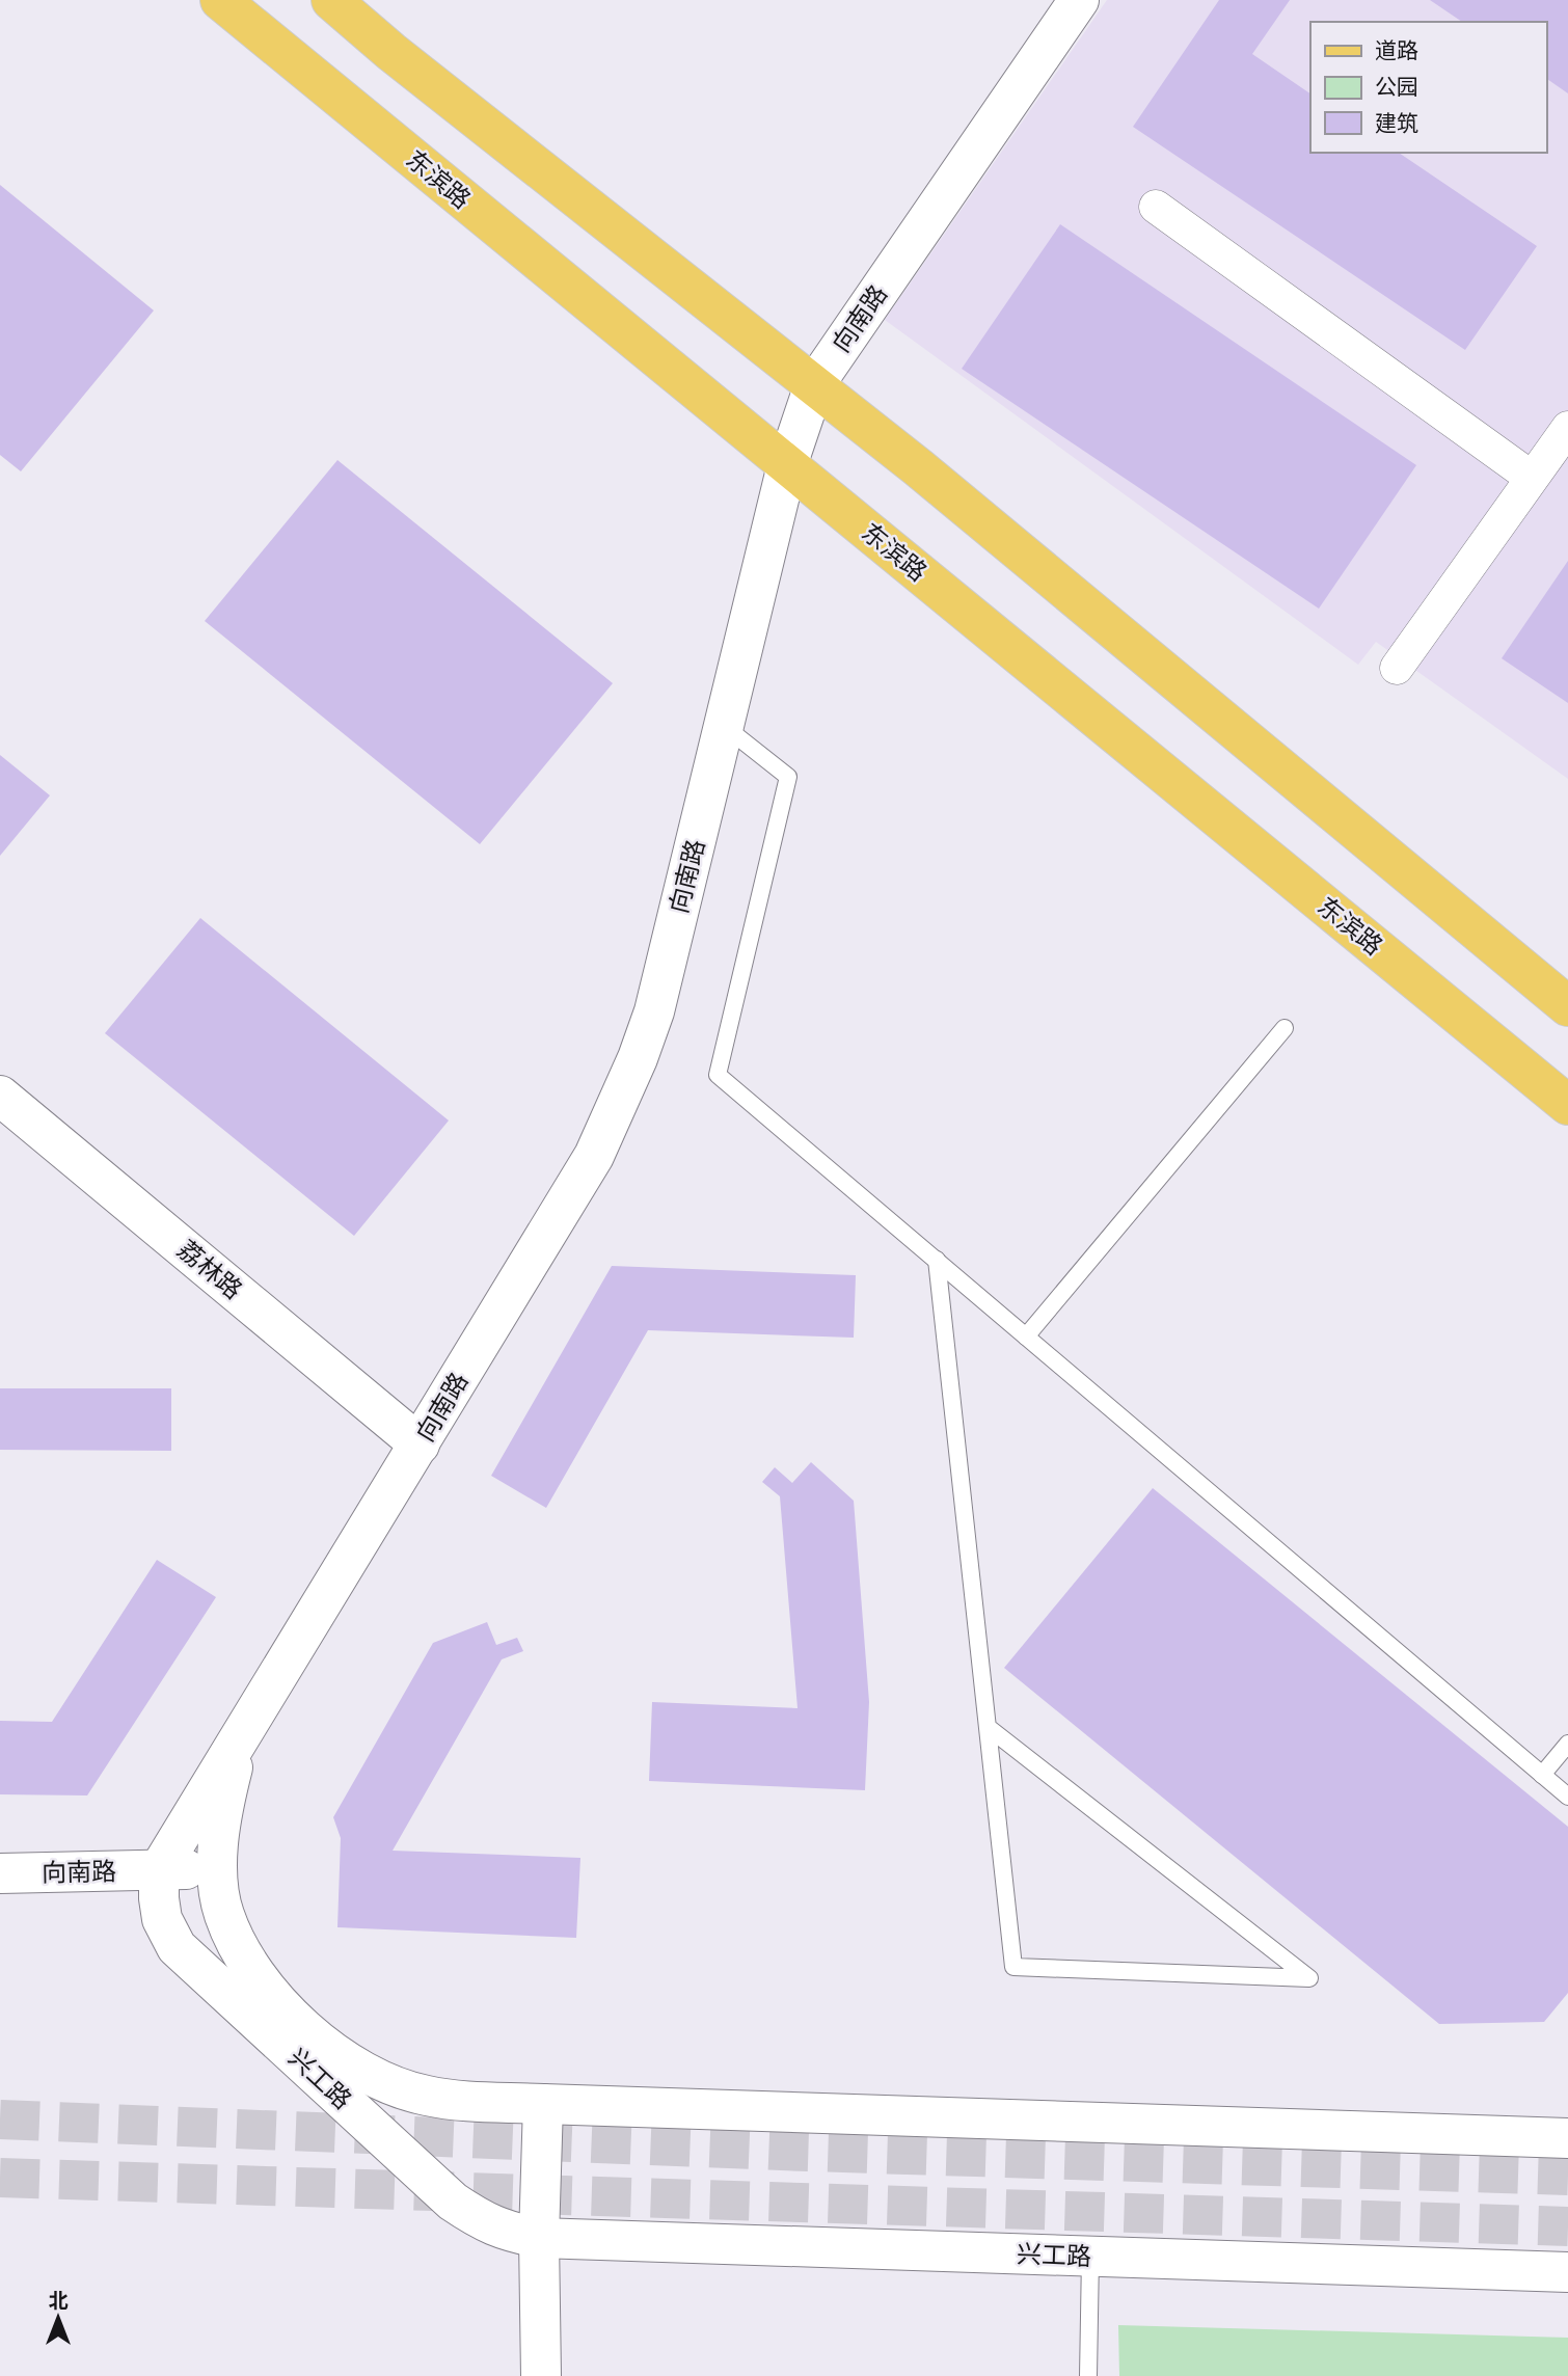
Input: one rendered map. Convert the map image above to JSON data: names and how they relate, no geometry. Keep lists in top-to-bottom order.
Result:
{
  "streets": {
    "main road": ["东滨路"],
    "street": ["向南路", "荔林路", "兴工路"]
  },
  "crossings": [
    ["东滨路", "向南路"],
    ["向南路", "荔林路"],
    ["向南路", "兴工路"]
  ],
  "legend": ["道路", "公园", "建筑"],
  "north": "top"
}
